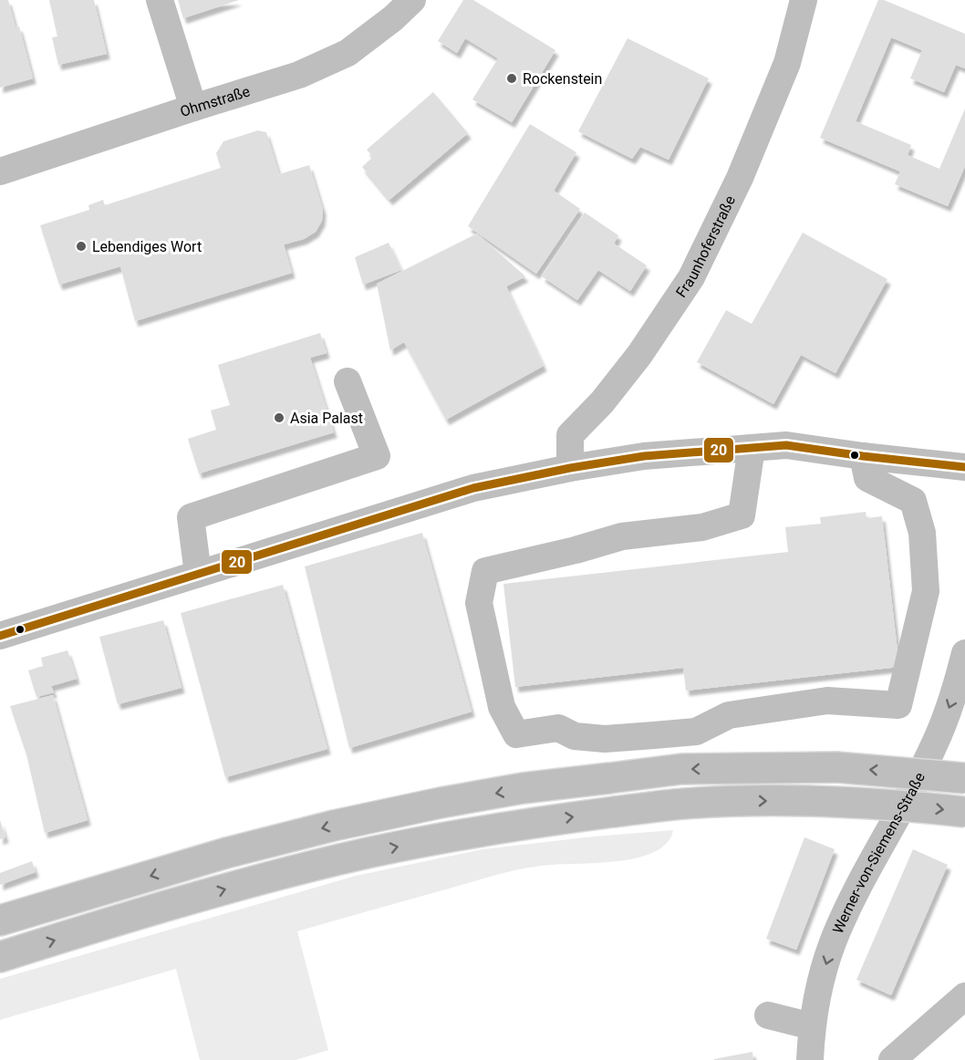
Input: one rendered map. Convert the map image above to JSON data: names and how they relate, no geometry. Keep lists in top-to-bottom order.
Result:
{
  "streets": {
    "street": ["Ohmstraße", "Fraunhoferstraße", "Werner-von-Siemens-Straße"]
  },
  "one_way": ["Werner-von-Siemens-Straße"],
  "places": ["Rockenstein", "Lebendiges Wort", "Asia Palast"],
  "lines": ["transit line 20"]
}
